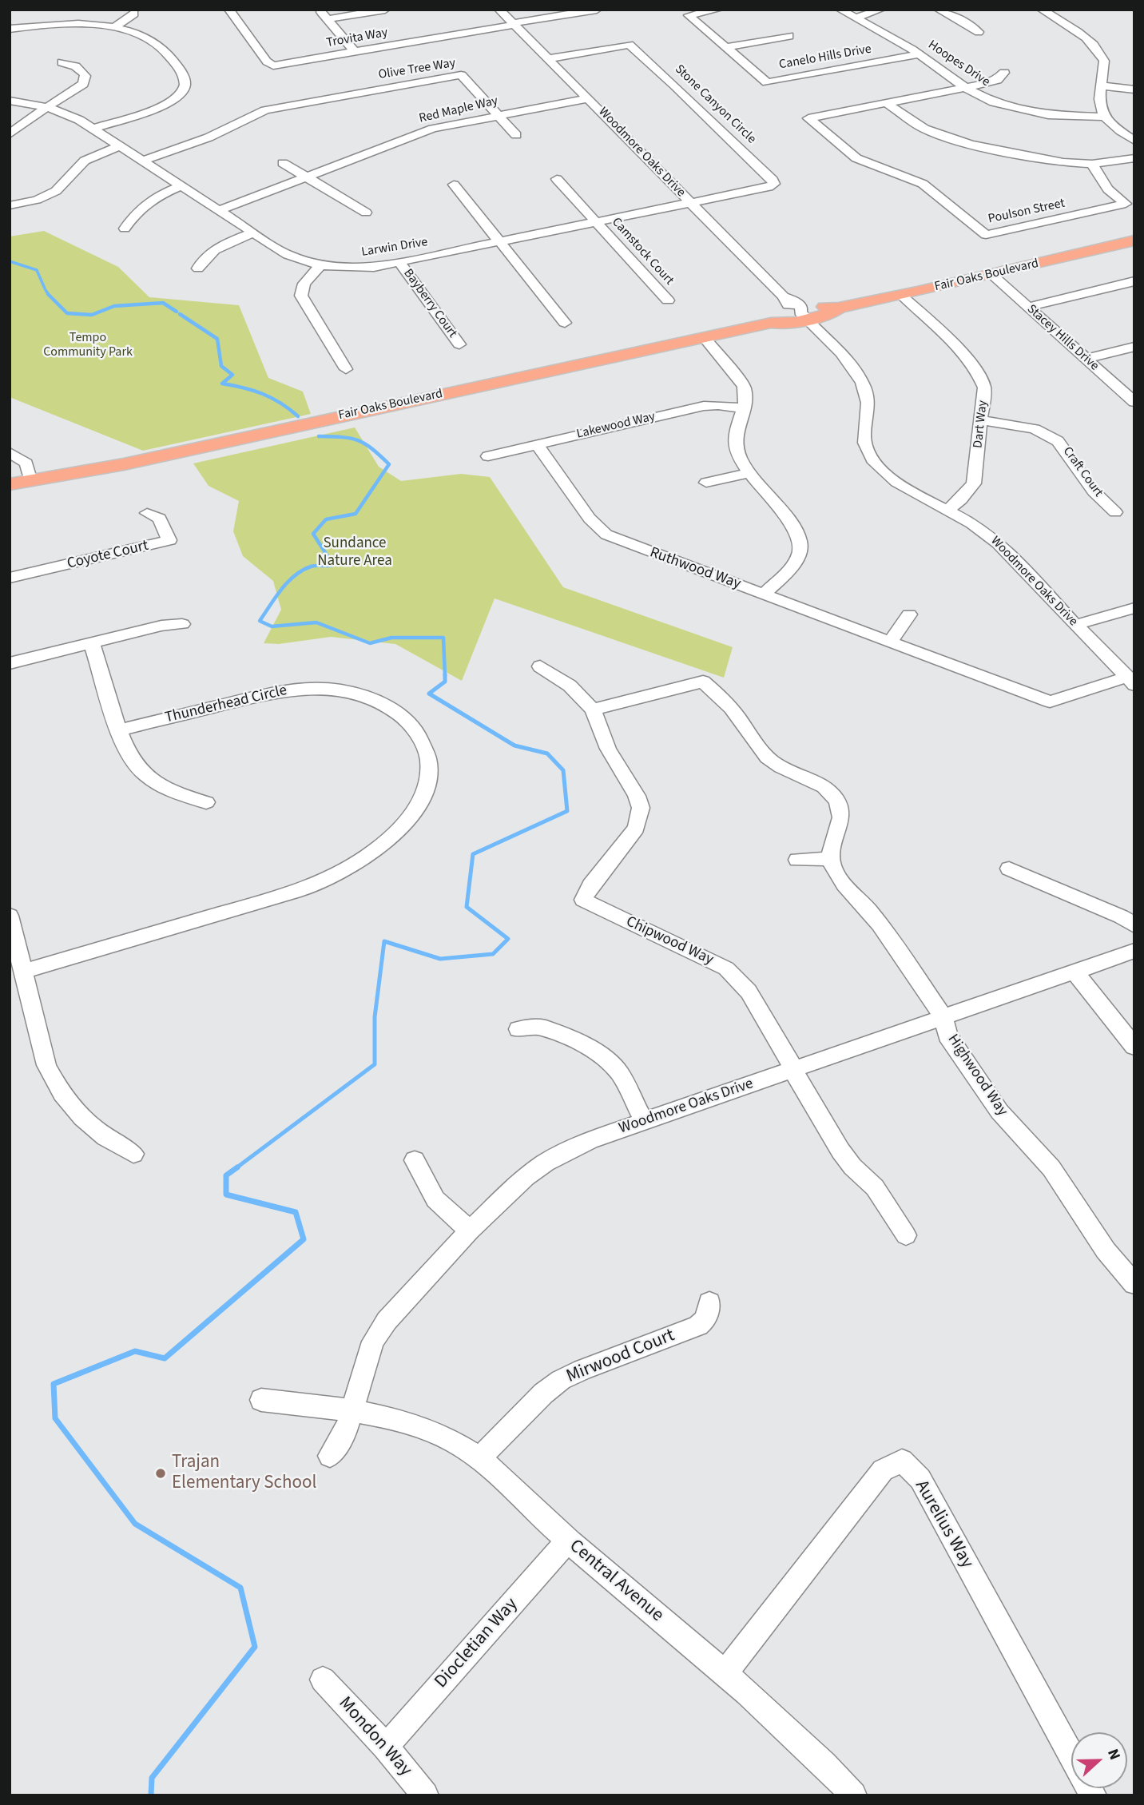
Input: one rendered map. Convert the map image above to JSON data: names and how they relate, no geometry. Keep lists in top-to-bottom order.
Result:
{
  "streets": {
    "main road": ["Fair Oaks Boulevard"],
    "street": [
      "Trovita Way",
      "Canelo Hills Drive",
      "Hoopes Drive",
      "Olive Tree Way",
      "Stone Canyon Circle",
      "Red Maple Way",
      "Woodmore Oaks Drive",
      "Poulson Street",
      "Larwin Drive",
      "Camstock Court",
      "Bayberry Court",
      "Stacey Hills Drive",
      "Dart Way",
      "Lakewood Way",
      "Craft Court",
      "Coyote Court",
      "Ruthwood Way",
      "Thunderhead Circle",
      "Chipwood Way",
      "Highwood Way",
      "Mirwood Court",
      "Aurelius Way",
      "Central Avenue",
      "Diocletian Way",
      "Mondon Way"
    ]
  },
  "crossings": [
    ["Trovita Way", "Woodmore Oaks Drive"],
    ["Canelo Hills Drive", "Hoopes Drive"],
    ["Hoopes Drive", "Poulson Street"],
    ["Olive Tree Way", "Red Maple Way"],
    ["Olive Tree Way", "Larwin Drive"],
    ["Stone Canyon Circle", "Woodmore Oaks Drive"],
    ["Stone Canyon Circle", "Larwin Drive"],
    ["Red Maple Way", "Woodmore Oaks Drive"],
    ["Red Maple Way", "Larwin Drive"],
    ["Woodmore Oaks Drive", "Larwin Drive"],
    ["Woodmore Oaks Drive", "Fair Oaks Boulevard"],
    ["Woodmore Oaks Drive", "Dart Way"],
    ["Woodmore Oaks Drive", "Ruthwood Way"],
    ["Woodmore Oaks Drive", "Chipwood Way"],
    ["Woodmore Oaks Drive", "Highwood Way"],
    ["Woodmore Oaks Drive", "Central Avenue"],
    ["Larwin Drive", "Camstock Court"],
    ["Larwin Drive", "Bayberry Court"],
    ["Fair Oaks Boulevard", "Stacey Hills Drive"],
    ["Fair Oaks Boulevard", "Dart Way"],
    ["Dart Way", "Craft Court"],
    ["Lakewood Way", "Ruthwood Way"],
    ["Mirwood Court", "Central Avenue"],
    ["Aurelius Way", "Central Avenue"],
    ["Central Avenue", "Diocletian Way"],
    ["Diocletian Way", "Mondon Way"]
  ],
  "parks": ["Tempo Community Park", "Sundance Nature Area"],
  "places": ["Trajan Elementary School"],
  "north": "right"
}
